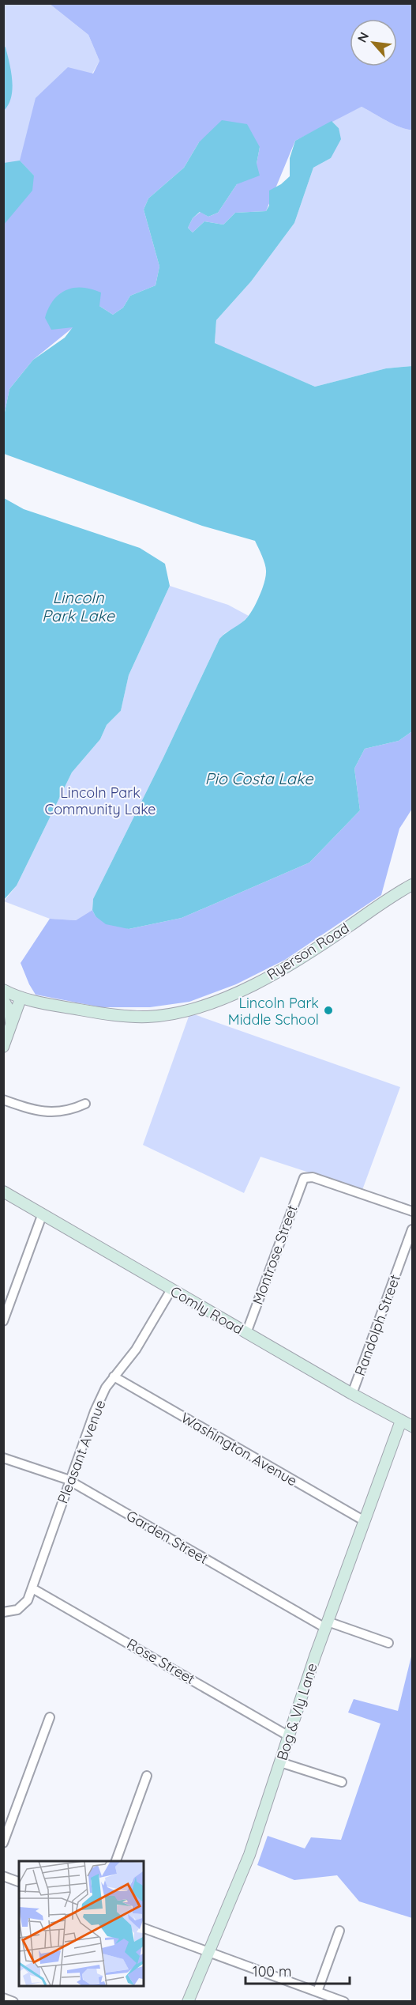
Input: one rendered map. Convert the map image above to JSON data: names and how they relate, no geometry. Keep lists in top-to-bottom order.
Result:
{
  "streets": {
    "street": [
      "Ryerson Road",
      "Montrose Street",
      "Comly Road",
      "Randolph Street",
      "Washington Avenue",
      "Pleasant Avenue",
      "Garden Street",
      "Rose Street",
      "Bog & Vly Lane"
    ]
  },
  "crossings": [
    ["Montrose Street", "Comly Road"],
    ["Comly Road", "Randolph Street"],
    ["Comly Road", "Pleasant Avenue"],
    ["Comly Road", "Bog & Vly Lane"],
    ["Washington Avenue", "Pleasant Avenue"],
    ["Washington Avenue", "Bog & Vly Lane"],
    ["Pleasant Avenue", "Garden Street"],
    ["Pleasant Avenue", "Rose Street"],
    ["Garden Street", "Bog & Vly Lane"],
    ["Rose Street", "Bog & Vly Lane"]
  ],
  "water": ["Lincoln Park Lake", "Pio Costa Lake"],
  "parks": ["Lincoln Park Community Lake"],
  "places": ["Lincoln Park Middle School"],
  "scale_bar": "100 m",
  "north": "top left"
}
